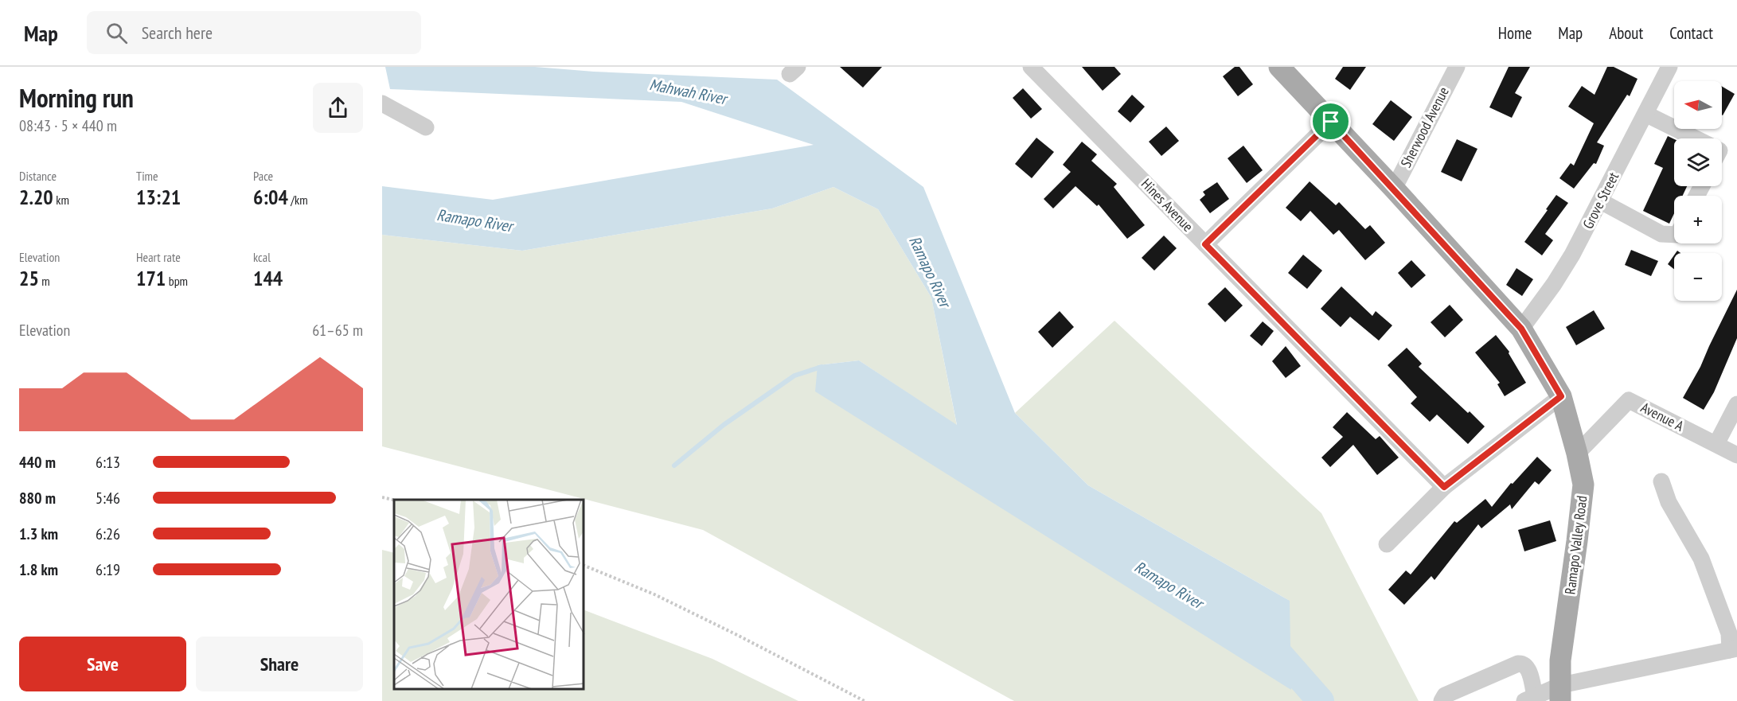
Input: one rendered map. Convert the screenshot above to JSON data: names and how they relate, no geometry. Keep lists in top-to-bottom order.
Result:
{
  "streets": {
    "main road": ["Ramapo Valley Road"],
    "street": [
      "Sherwood Avenue",
      "Grove Street",
      "Hines Avenue",
      "Avenue A"
    ]
  },
  "crossings": [
    ["Sherwood Avenue", "Ramapo Valley Road"],
    ["Grove Street", "Ramapo Valley Road"],
    ["Avenue A", "Ramapo Valley Road"]
  ],
  "water": ["Mahwah River", "Ramapo River"],
  "north": "left",
  "page": {
    "header": "Map",
    "search": "Search here",
    "nav": [
      "Home",
      "Map",
      "About",
      "Contact"
    ],
    "heading": ["Morning run", "08:43 · 5 × 440 m"],
    "map_buttons": ["+", "−"],
    "stats": [
      ["Distance", "2.20 km"],
      ["Time", "13:21"],
      ["Pace", "6:04 /km"],
      ["Elevation", "25 m"],
      ["Heart rate", "171 bpm"],
      ["kcal", "144"]
    ],
    "chart": ["Elevation", "61–65 m"],
    "list": [
      {
        "name": "440 m",
        "note": "6:13"
      },
      {
        "name": "880 m",
        "note": "5:46"
      },
      {
        "name": "1.3 km",
        "note": "6:26"
      },
      {
        "name": "1.8 km",
        "note": "6:19"
      }
    ],
    "buttons": ["Save", "Share"]
  }
}
